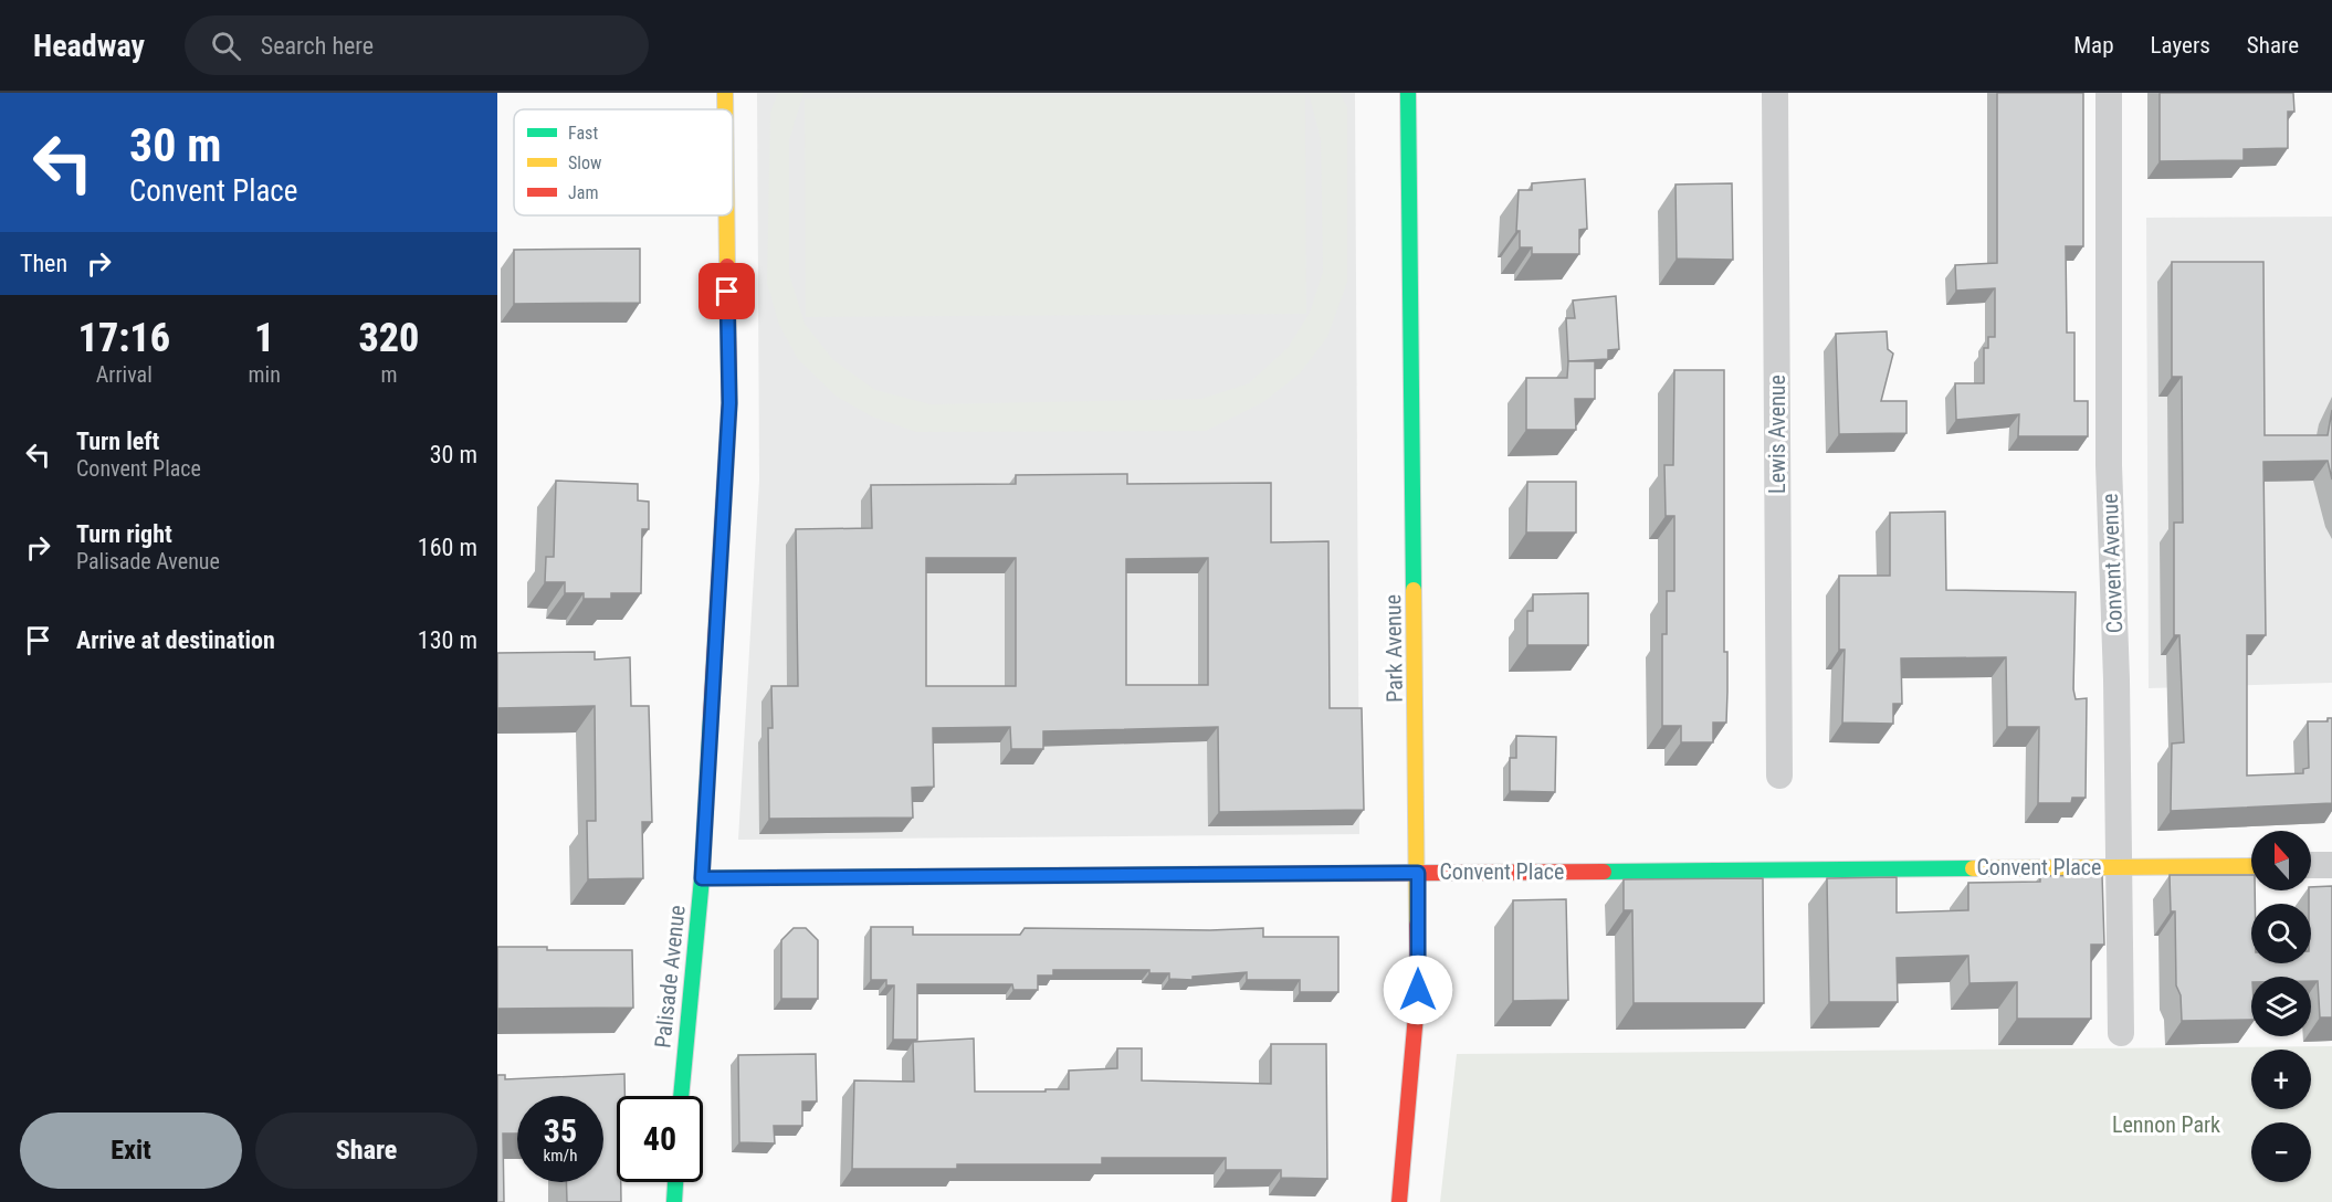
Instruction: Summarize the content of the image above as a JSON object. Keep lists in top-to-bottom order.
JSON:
{
  "streets": {
    "street": [
      "Lewis Avenue",
      "Convent Avenue",
      "Park Avenue",
      "Convent Place",
      "Palisade Avenue"
    ]
  },
  "crossings": [
    ["Convent Avenue", "Convent Place"],
    ["Park Avenue", "Convent Place"],
    ["Convent Place", "Palisade Avenue"]
  ],
  "parks": ["Lennon Park"],
  "legend": ["Fast", "Slow", "Jam"],
  "north": "top",
  "page": {
    "header": "Headway",
    "search": "Search here",
    "nav": ["Map", "Layers", "Share"],
    "turn": ["30 m", "Convent Place"],
    "then": "Then",
    "eta": [
      "17:16",
      "Arrival",
      "1",
      "min",
      "320",
      "m"
    ],
    "list": [
      {
        "name": "Turn left",
        "note": "Convent Place",
        "value": "30 m"
      },
      {
        "name": "Turn right",
        "note": "Palisade Avenue",
        "value": "160 m"
      },
      {
        "name": "Arrive at destination",
        "value": "130 m"
      }
    ],
    "map_buttons": ["+", "−"],
    "speed": "35 km/h",
    "limit": "40",
    "buttons": ["Exit", "Share"]
  }
}
